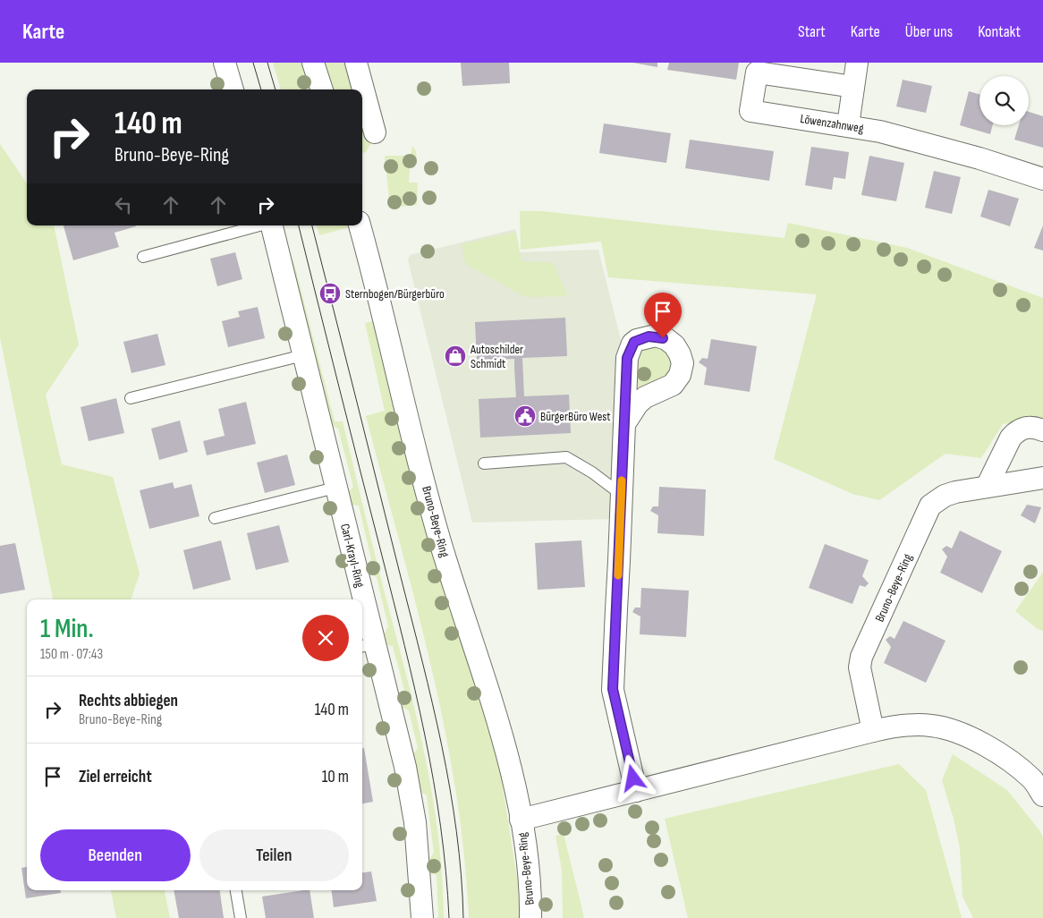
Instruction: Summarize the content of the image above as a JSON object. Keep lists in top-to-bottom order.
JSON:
{
  "streets": {
    "street": ["Löwenzahnweg", "Bruno-Beye-Ring", "Carl-Krayl-Ring"]
  },
  "places": {
    "bus stop": ["Sternbogen/Bürgerbüro"],
    "shop": ["Autoschilder Schmidt"],
    "public building": ["BürgerBüro West"]
  },
  "page": {
    "header": "Karte",
    "nav": [
      "Start",
      "Karte",
      "Über uns",
      "Kontakt"
    ],
    "turn": ["140 m", "Bruno-Beye-Ring"],
    "heading": ["1 Min.", "150 m · 07:43"],
    "list": [
      {
        "name": "Rechts abbiegen",
        "note": "Bruno-Beye-Ring",
        "value": "140 m"
      },
      {
        "name": "Ziel erreicht",
        "value": "10 m"
      }
    ],
    "buttons": ["Beenden", "Teilen"]
  }
}
